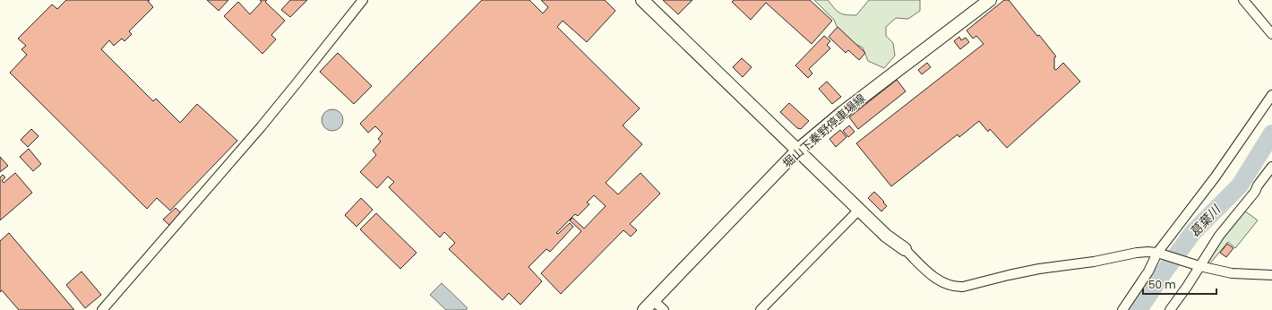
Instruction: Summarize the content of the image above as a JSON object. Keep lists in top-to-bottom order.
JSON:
{
  "streets": {
    "main road": ["堀山下秦野停車場線"]
  },
  "water": ["葛葉川"],
  "scale_bar": "50 m"
}
